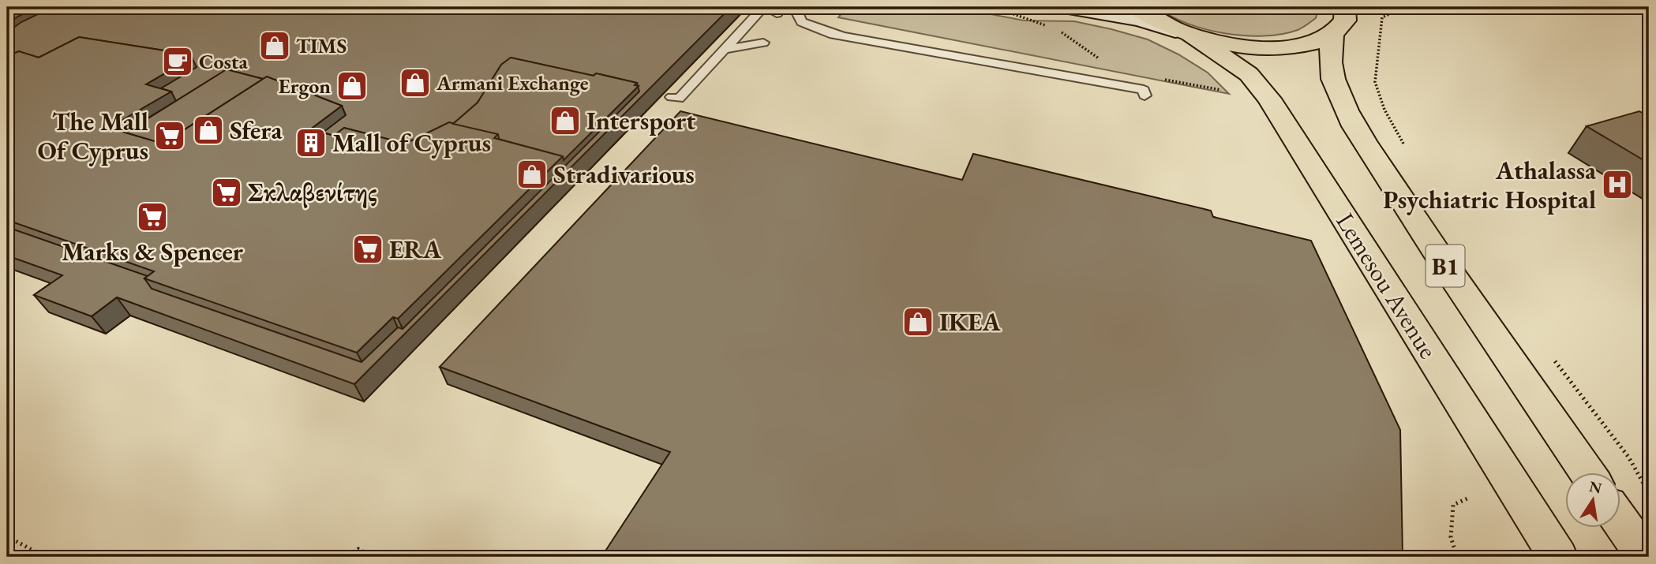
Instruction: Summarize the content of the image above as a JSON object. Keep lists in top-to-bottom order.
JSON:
{
  "streets": {
    "main road": ["B1", "Lemesou Avenue"]
  },
  "crossings": [
    ["B1", "Lemesou Avenue"]
  ],
  "places": {
    "shop": [
      "TIMS",
      "Armani Exchange",
      "Ergon",
      "Intersport",
      "Sfera",
      "Stradivarious",
      "IKEA"
    ],
    "cafe": ["Costa"],
    "supermarket": [
      "The Mall Of Cyprus",
      "Σκλαβενίτης",
      "Marks & Spencer",
      "ERA"
    ],
    "building": ["Mall of Cyprus"],
    "hospital": ["Athalassa Psychiatric Hospital"]
  },
  "north": "top"
}
